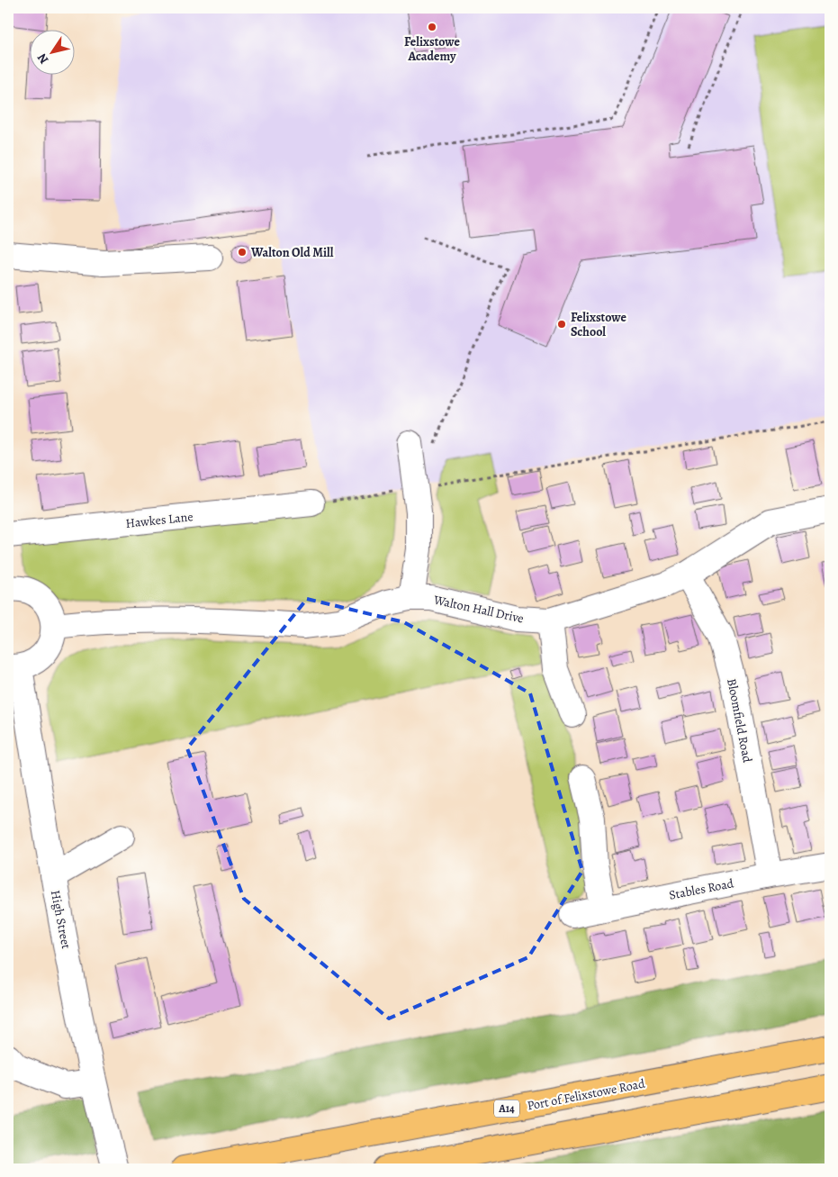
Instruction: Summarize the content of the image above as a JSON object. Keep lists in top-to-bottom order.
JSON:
{
  "streets": {
    "highway": ["Port of Felixstowe Road", "A14"],
    "street": [
      "Hawkes Lane",
      "Walton Hall Drive",
      "Bloomfield Road",
      "Stables Road",
      "High Street"
    ]
  },
  "crossings": [
    ["Walton Hall Drive", "Bloomfield Road"],
    ["Walton Hall Drive", "High Street"],
    ["Bloomfield Road", "Stables Road"]
  ],
  "places": ["Felixstowe Academy", "Walton Old Mill", "Felixstowe School"],
  "north": "bottom left"
}
